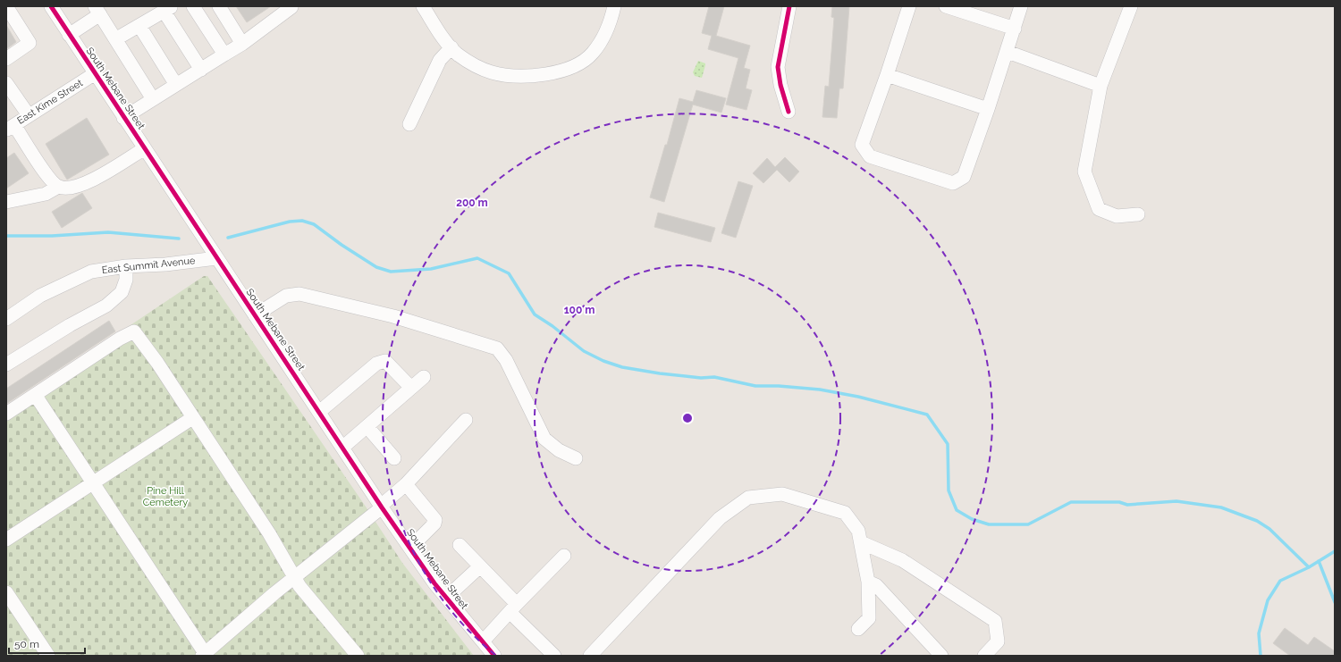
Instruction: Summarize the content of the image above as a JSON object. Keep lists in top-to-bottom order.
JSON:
{
  "streets": {
    "street": ["South Mebane Street", "East Kime Street", "East Summit Avenue"]
  },
  "crossings": [
    ["South Mebane Street", "East Kime Street"],
    ["South Mebane Street", "East Summit Avenue"]
  ],
  "parks": ["Pine Hill Cemetery"],
  "scale_bar": "50 m",
  "rings": ["200 m", "100 m"]
}
